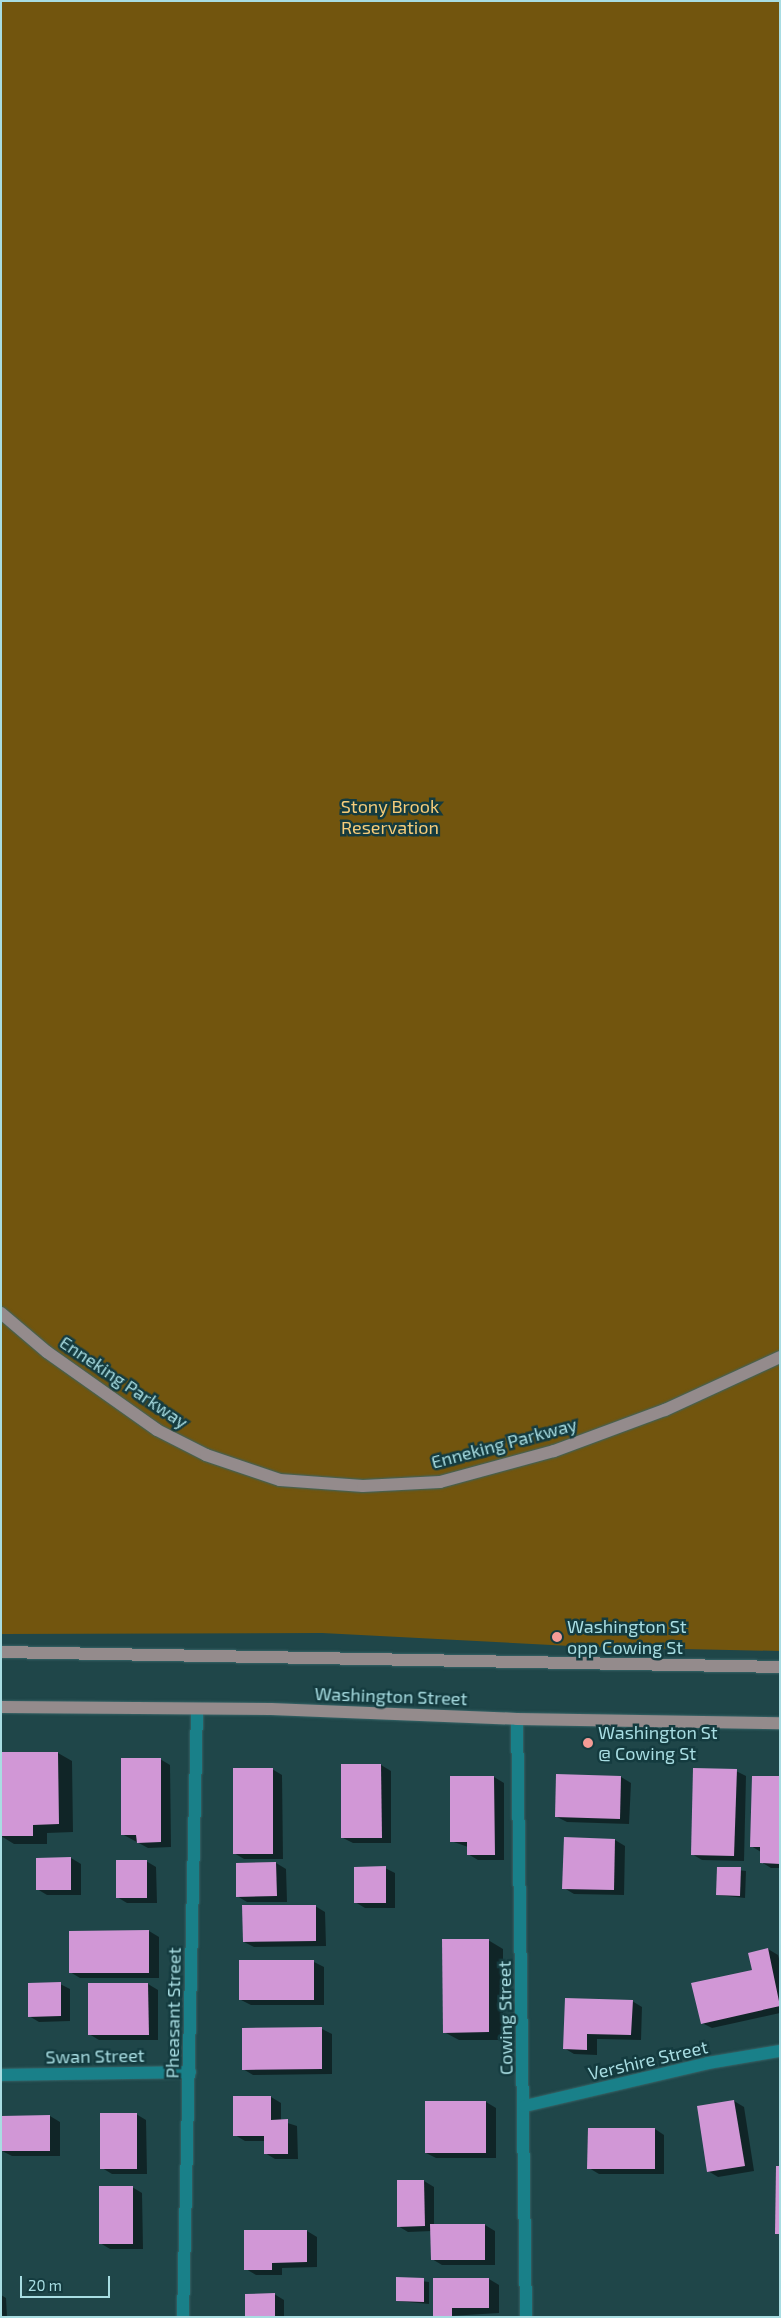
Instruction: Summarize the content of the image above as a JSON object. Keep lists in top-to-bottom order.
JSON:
{
  "streets": {
    "main road": ["Enneking Parkway", "Washington Street"],
    "street": [
      "Pheasant Street",
      "Cowing Street",
      "Swan Street",
      "Vershire Street"
    ]
  },
  "crossings": [
    ["Washington Street", "Pheasant Street"],
    ["Washington Street", "Cowing Street"],
    ["Pheasant Street", "Swan Street"],
    ["Cowing Street", "Vershire Street"]
  ],
  "parks": ["Stony Brook Reservation"],
  "places": ["Washington St opp Cowing St", "Washington St @ Cowing St"],
  "scale_bar": "20 m"
}
